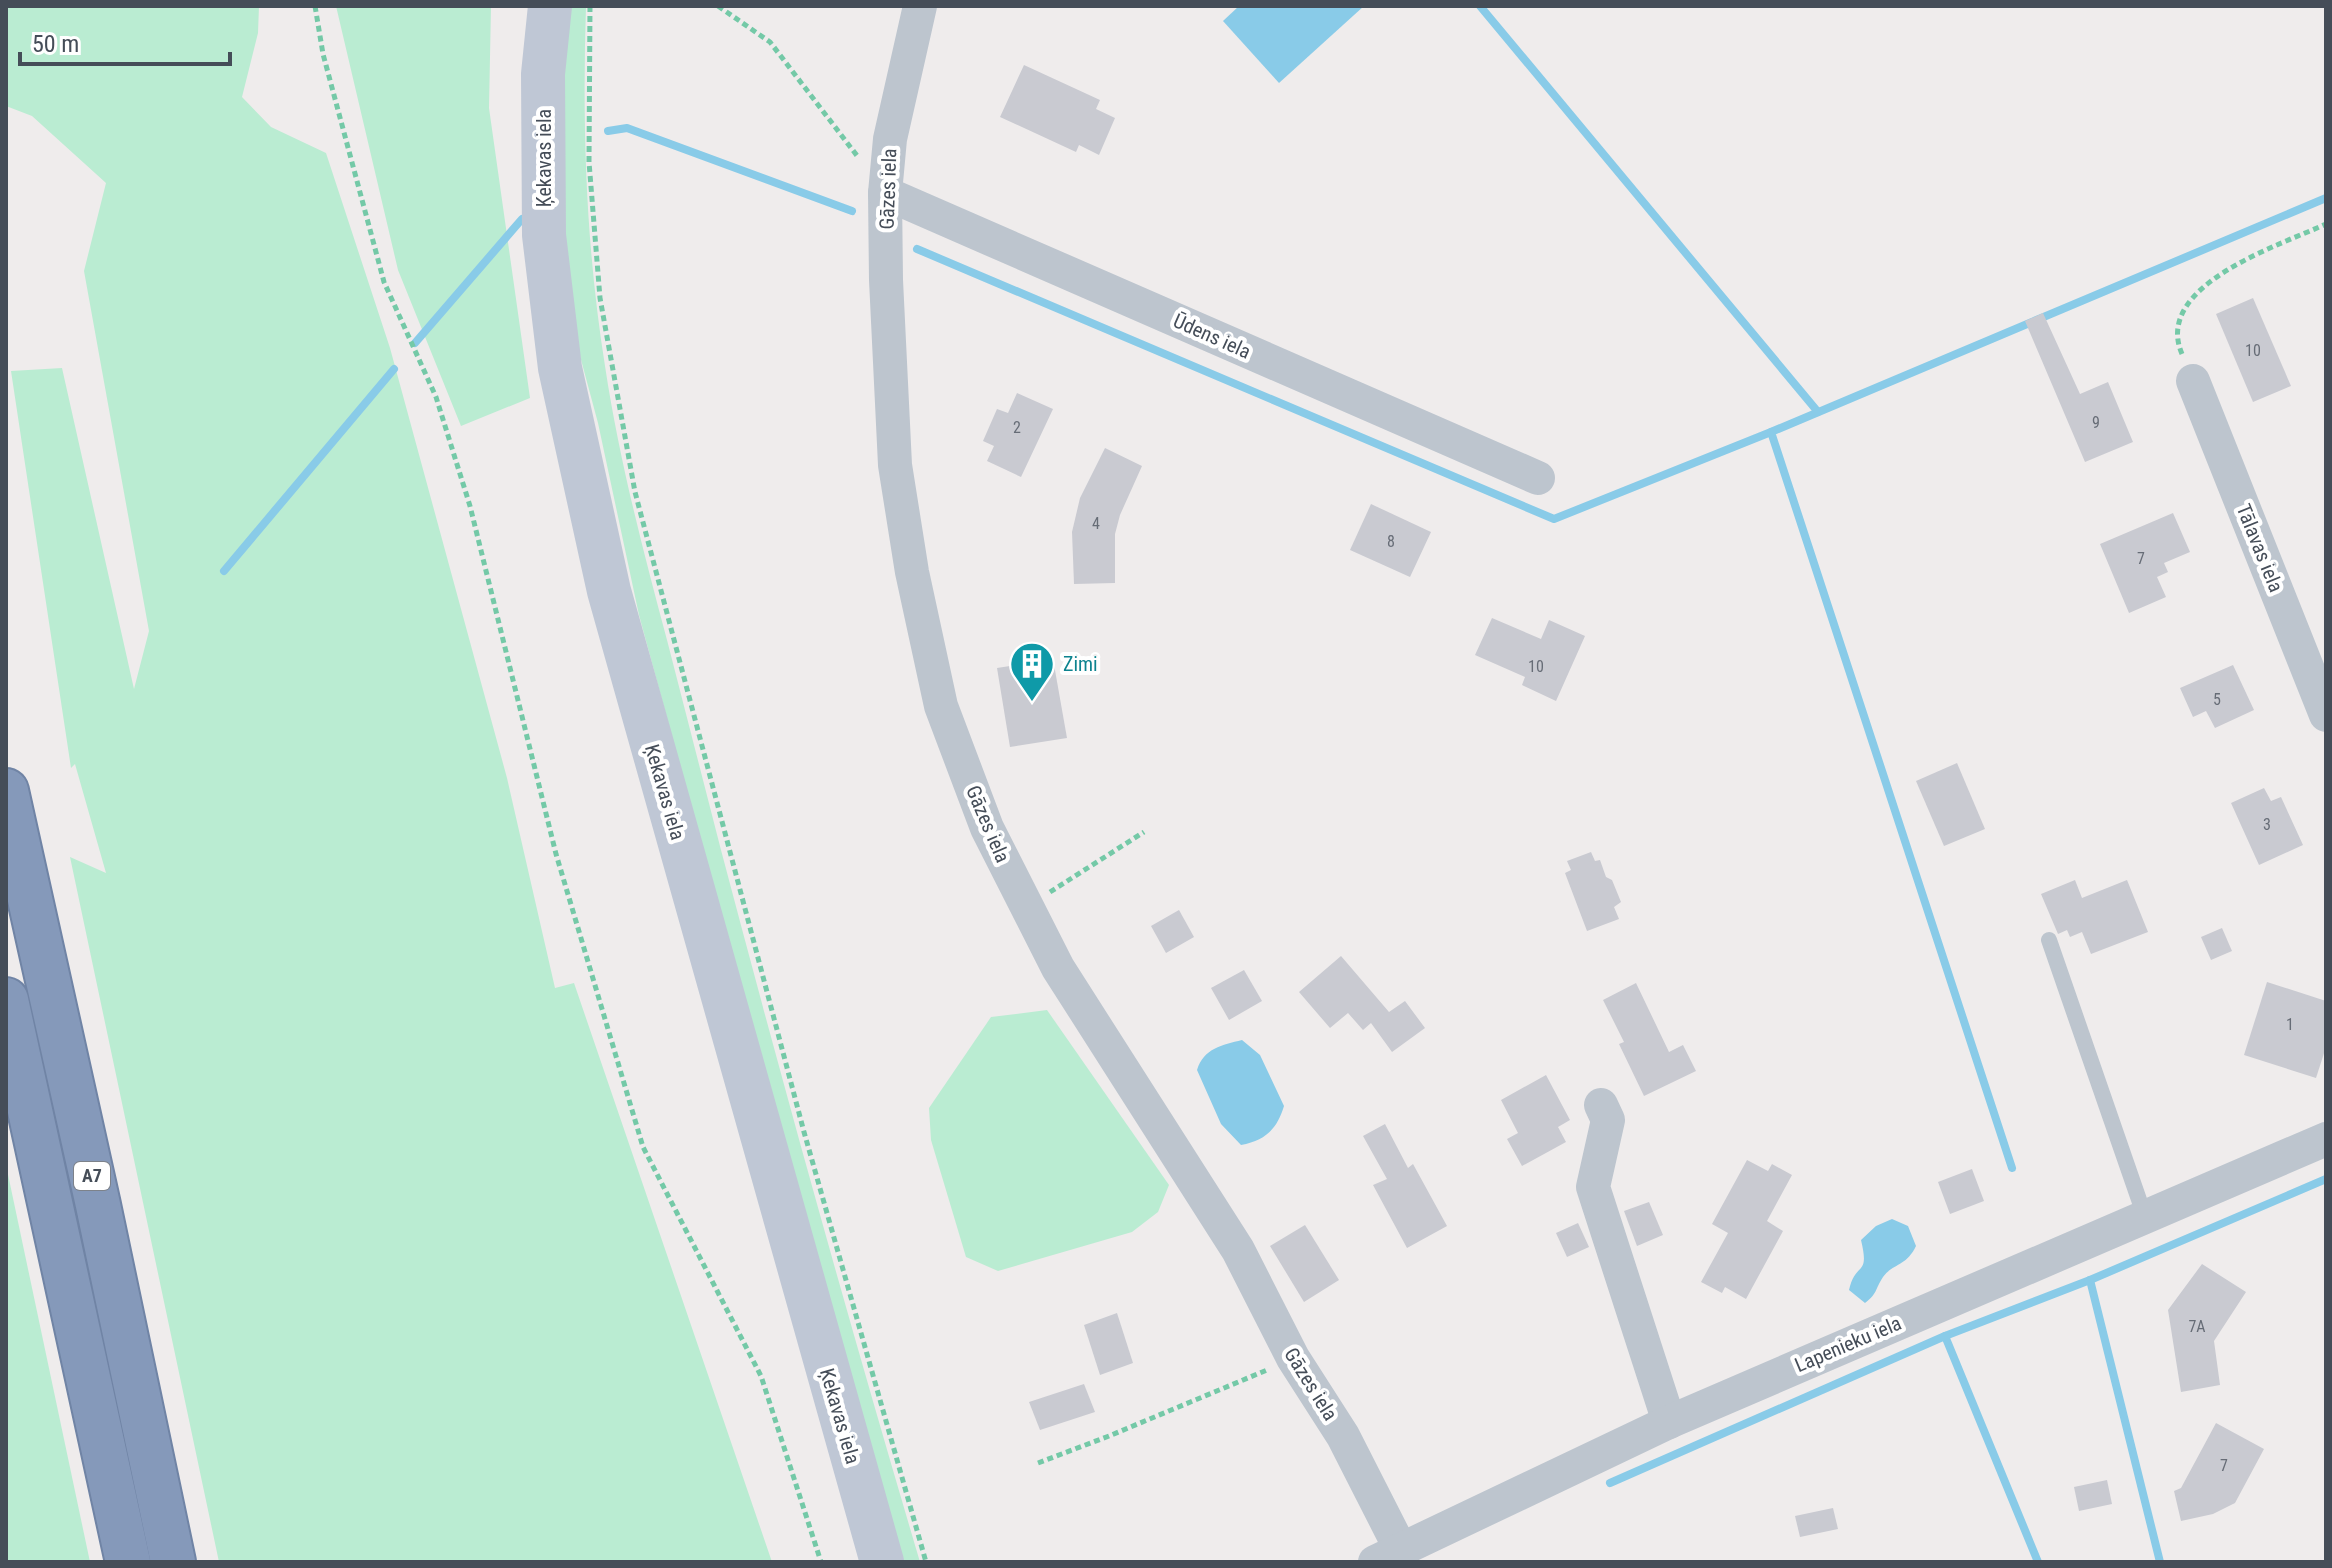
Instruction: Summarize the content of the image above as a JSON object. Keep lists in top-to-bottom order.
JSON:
{
  "streets": {
    "highway": ["A7"],
    "main road": ["Ķekavas iela"],
    "street": [
      "Gāzes iela",
      "Ūdens iela",
      "Tālavas iela",
      "Lapenieku iela"
    ]
  },
  "crossings": [
    ["Gāzes iela", "Ūdens iela"],
    ["Gāzes iela", "Lapenieku iela"]
  ],
  "places": {
    "building": ["Zimi"]
  },
  "house_numbers": [
    "10",
    "9",
    "2",
    "4",
    "8",
    "7",
    "10",
    "5",
    "3",
    "1",
    "7A",
    "7"
  ],
  "scale_bar": "50 m"
}
